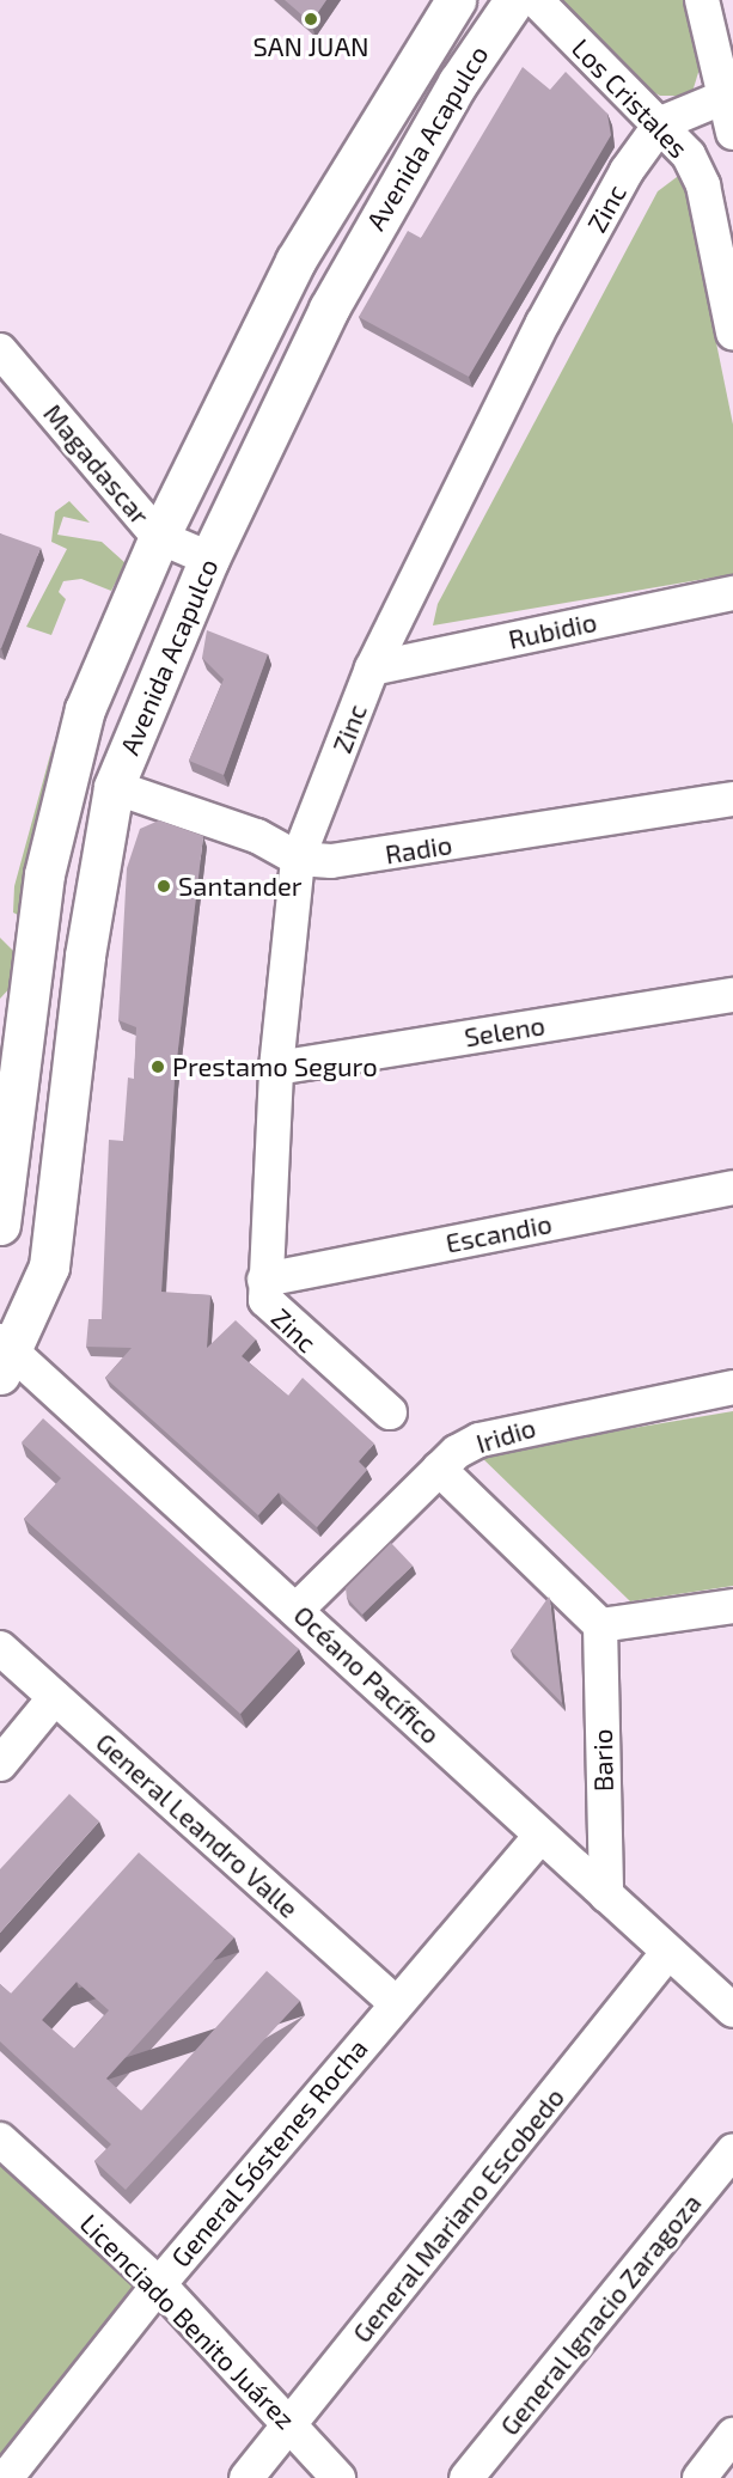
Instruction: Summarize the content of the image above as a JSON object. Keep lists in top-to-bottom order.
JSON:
{
  "streets": {
    "main road": ["Avenida Acapulco"],
    "street": [
      "Los Cristales",
      "Zinc",
      "Magadascar",
      "Rubidio",
      "Radio",
      "Seleno",
      "Escandio",
      "Iridio",
      "Océano Pacífico",
      "Bario",
      "General Leandro Valle",
      "General Sóstenes Rocha",
      "General Mariano Escobedo",
      "General Ignacio Zaragoza",
      "Licenciado Benito Juárez"
    ]
  },
  "crossings": [
    ["Los Cristales", "Zinc"],
    ["Avenida Acapulco", "Magadascar"],
    ["Avenida Acapulco", "Radio"],
    ["Avenida Acapulco", "Océano Pacífico"],
    ["Zinc", "Rubidio"],
    ["Zinc", "Radio"],
    ["Zinc", "Seleno"],
    ["Zinc", "Escandio"],
    ["Iridio", "Océano Pacífico"],
    ["Océano Pacífico", "Bario"],
    ["Océano Pacífico", "General Sóstenes Rocha"],
    ["Océano Pacífico", "General Mariano Escobedo"],
    ["General Leandro Valle", "General Sóstenes Rocha"],
    ["General Sóstenes Rocha", "Licenciado Benito Juárez"],
    ["General Mariano Escobedo", "Licenciado Benito Juárez"]
  ],
  "places": ["SAN JUAN", "Santander", "Prestamo Seguro"]
}
